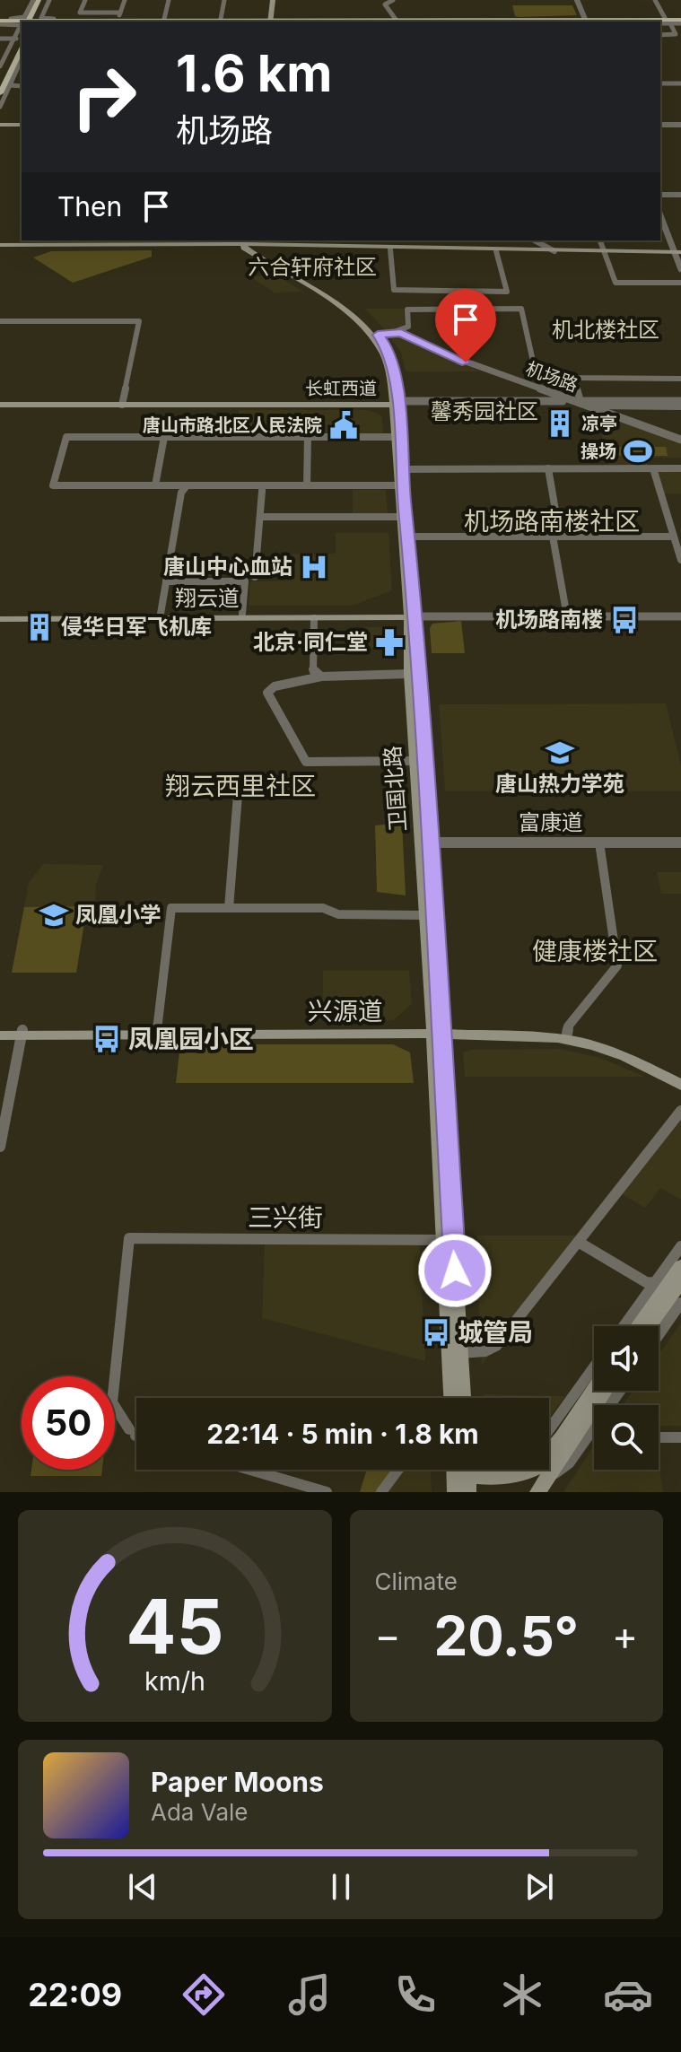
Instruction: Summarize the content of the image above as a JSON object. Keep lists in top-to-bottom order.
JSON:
{
  "streets": {
    "main road": [
      "长虹西道",
      "翔云道",
      "卫国北路",
      "兴源道"
    ],
    "street": ["机场路", "富康道", "三兴街"]
  },
  "crossings": [
    ["机场路", "长虹西道"],
    ["长虹西道", "卫国北路"],
    ["翔云道", "卫国北路"],
    ["卫国北路", "富康道"],
    ["卫国北路", "兴源道"],
    ["卫国北路", "三兴街"]
  ],
  "districts": [
    "六合轩府社区",
    "机北楼社区",
    "馨秀园社区",
    "机场路南楼社区",
    "翔云西里社区",
    "健康楼社区"
  ],
  "places": {
    "building": ["凉亭", "侵华日军飞机库"],
    "public building": ["唐山市路北区人民法院"],
    "sports": ["操场"],
    "hospital": ["唐山中心血站"],
    "bus stop": ["机场路南楼", "凤凰园小区", "城管局"],
    "pharmacy": ["北京·同仁堂"],
    "school or university": ["唐山热力学苑", "凤凰小学"]
  },
  "page": {
    "turn": ["1.6 km", "机场路"],
    "then": "Then",
    "limit": "50",
    "trip": "22:14 · 5 min · 1.8 km",
    "tile": "Climate",
    "heat": ["−", "20.5°", "+"],
    "song": ["Paper Moons", "Ada Vale"],
    "tabs": "22:09",
    "gauge": ["45", "km/h"]
  }
}
